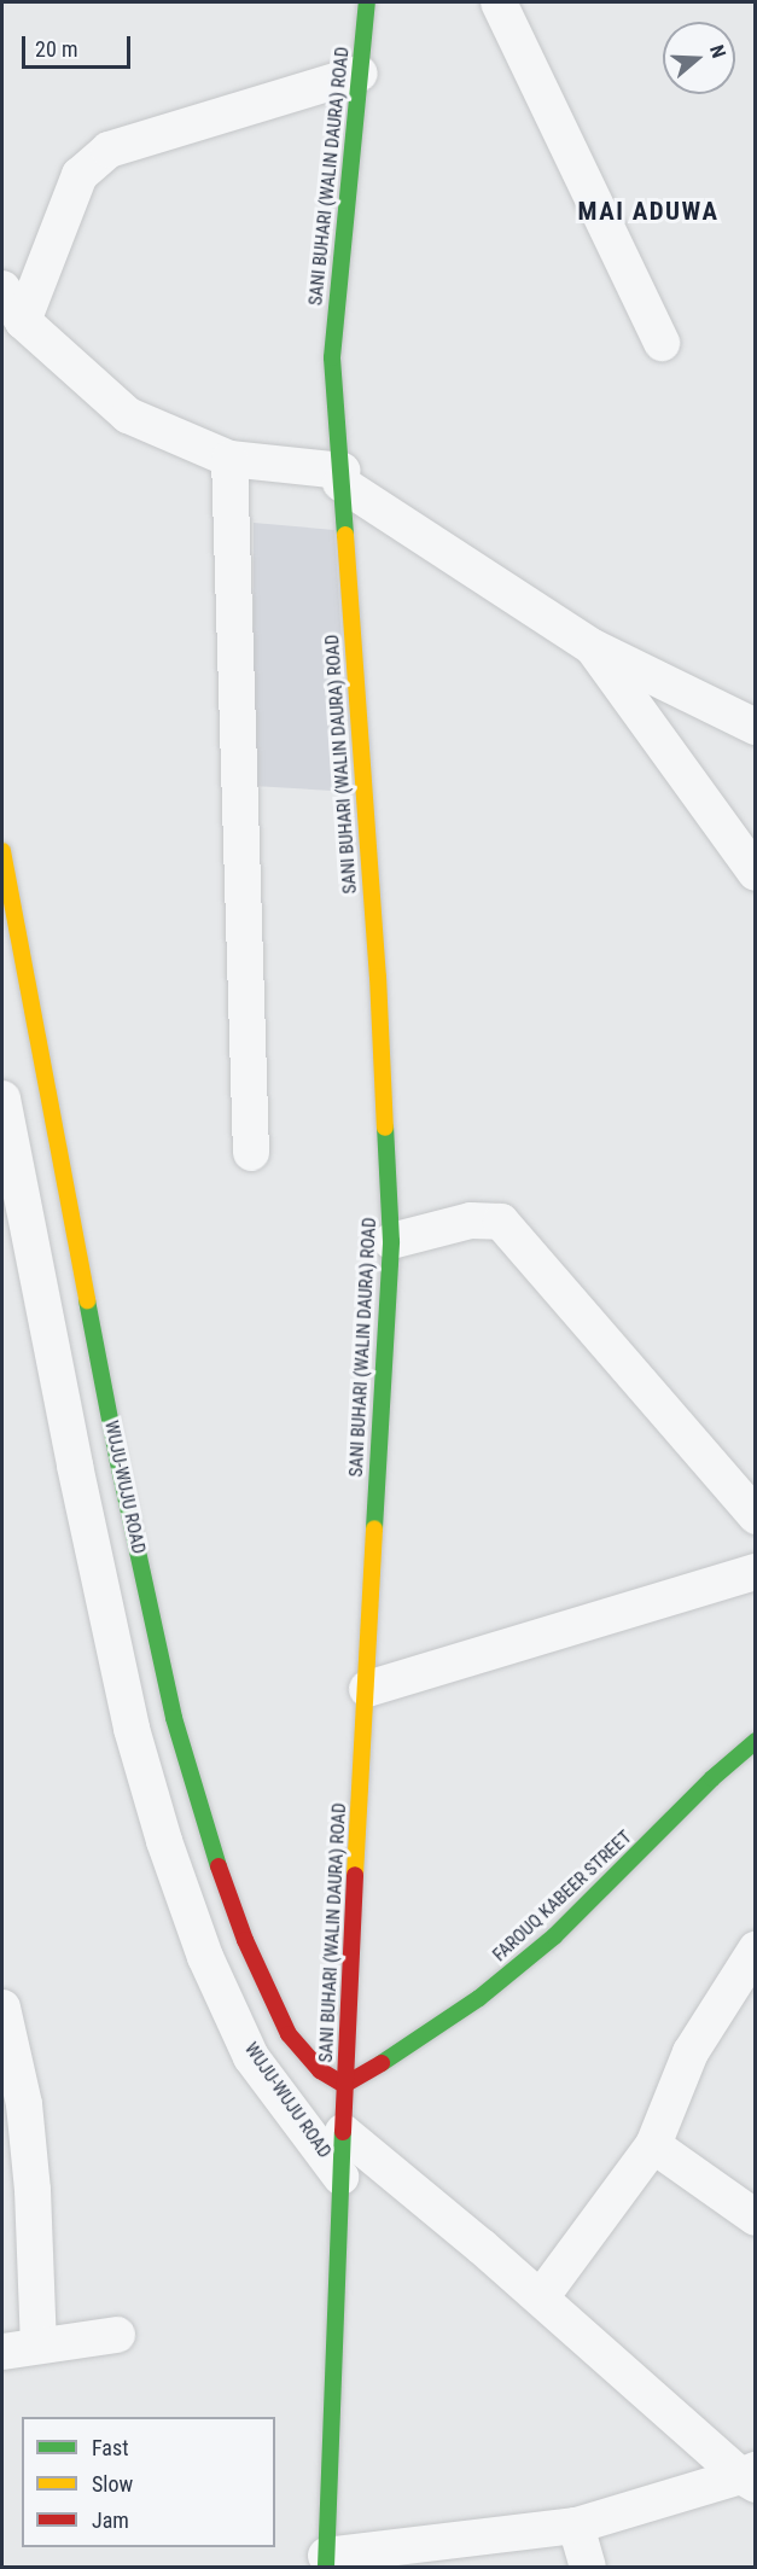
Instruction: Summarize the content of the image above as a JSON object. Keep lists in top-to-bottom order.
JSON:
{
  "streets": {
    "street": ["SANI BUHARI (WALIN DAURA) ROAD", "WUJU-WUJU ROAD", "FAROUQ KABEER STREET"]
  },
  "crossings": [
    ["SANI BUHARI (WALIN DAURA) ROAD", "WUJU-WUJU ROAD"],
    ["SANI BUHARI (WALIN DAURA) ROAD", "FAROUQ KABEER STREET"],
    ["WUJU-WUJU ROAD", "FAROUQ KABEER STREET"]
  ],
  "districts": ["MAI ADUWA"],
  "legend": ["Fast", "Slow", "Jam"],
  "scale_bar": "20 m",
  "north": "right"
}
